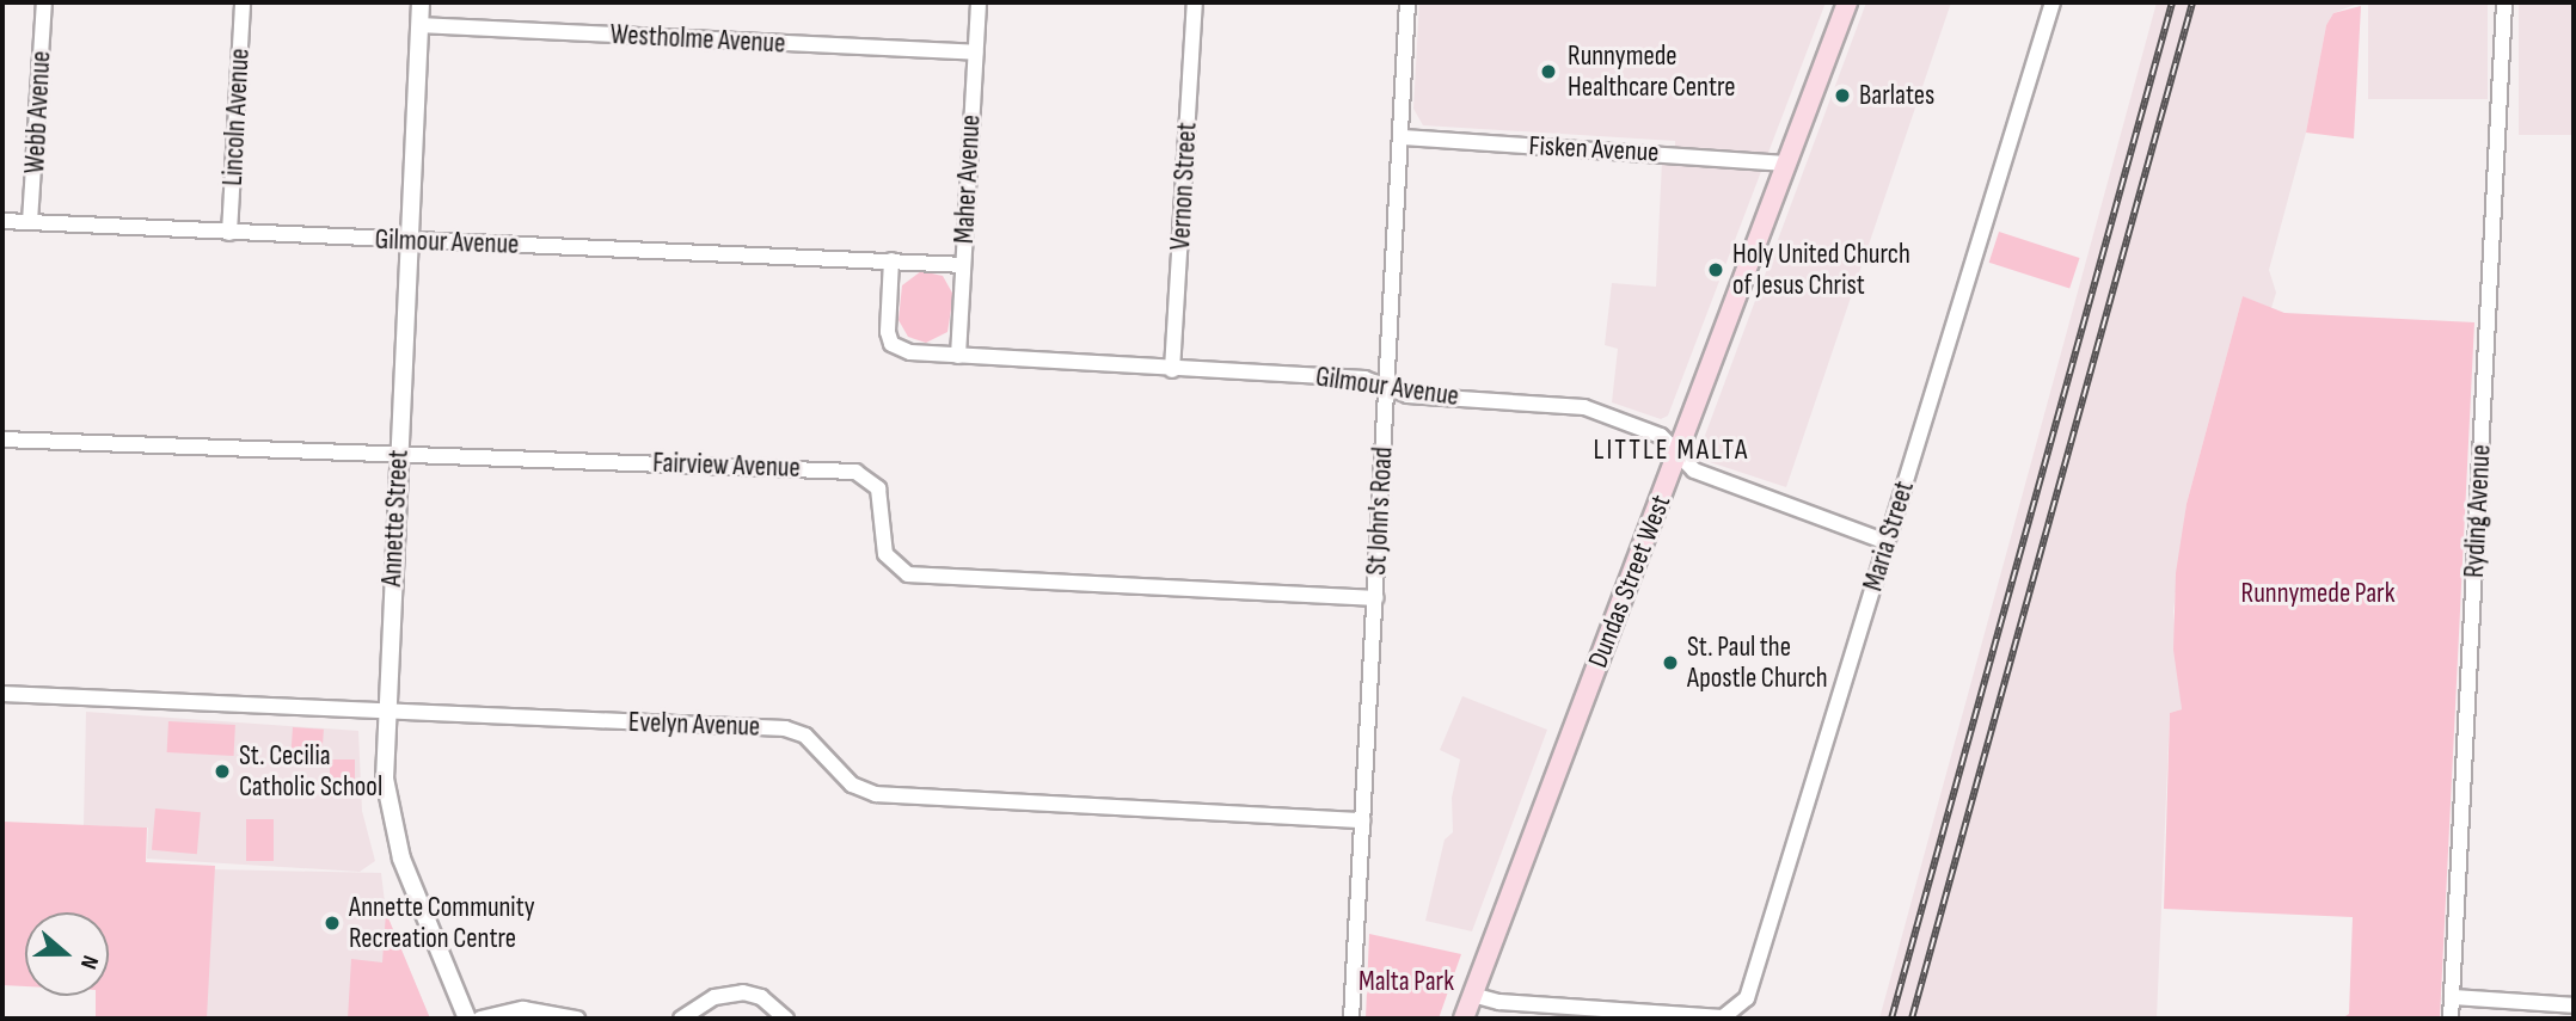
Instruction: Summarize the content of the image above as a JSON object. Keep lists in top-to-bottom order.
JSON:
{
  "streets": {
    "main road": ["Dundas Street West"],
    "street": [
      "Westholme Avenue",
      "Webb Avenue",
      "Lincoln Avenue",
      "Fisken Avenue",
      "Maher Avenue",
      "Vernon Street",
      "Gilmour Avenue",
      "Fairview Avenue",
      "St John's Road",
      "Ryding Avenue",
      "Annette Street",
      "Maria Street",
      "Evelyn Avenue"
    ]
  },
  "crossings": [
    ["Westholme Avenue", "Maher Avenue"],
    ["Westholme Avenue", "Annette Street"],
    ["Webb Avenue", "Gilmour Avenue"],
    ["Lincoln Avenue", "Gilmour Avenue"],
    ["Fisken Avenue", "St John's Road"],
    ["Fisken Avenue", "Dundas Street West"],
    ["Maher Avenue", "Gilmour Avenue"],
    ["Vernon Street", "Gilmour Avenue"],
    ["Gilmour Avenue", "St John's Road"],
    ["Gilmour Avenue", "Annette Street"],
    ["Gilmour Avenue", "Maria Street"],
    ["Gilmour Avenue", "Dundas Street West"],
    ["Fairview Avenue", "St John's Road"],
    ["Fairview Avenue", "Annette Street"],
    ["St John's Road", "Evelyn Avenue"],
    ["Annette Street", "Evelyn Avenue"],
    ["Maria Street", "Dundas Street West"]
  ],
  "districts": ["LITTLE MALTA"],
  "parks": ["Runnymede Park", "Malta Park"],
  "places": [
    "Runnymede Healthcare Centre",
    "Barlates",
    "Holy United Church of Jesus Christ",
    "St. Paul the Apostle Church",
    "St. Cecilia Catholic School",
    "Annette Community Recreation Centre"
  ],
  "north": "right"
}
